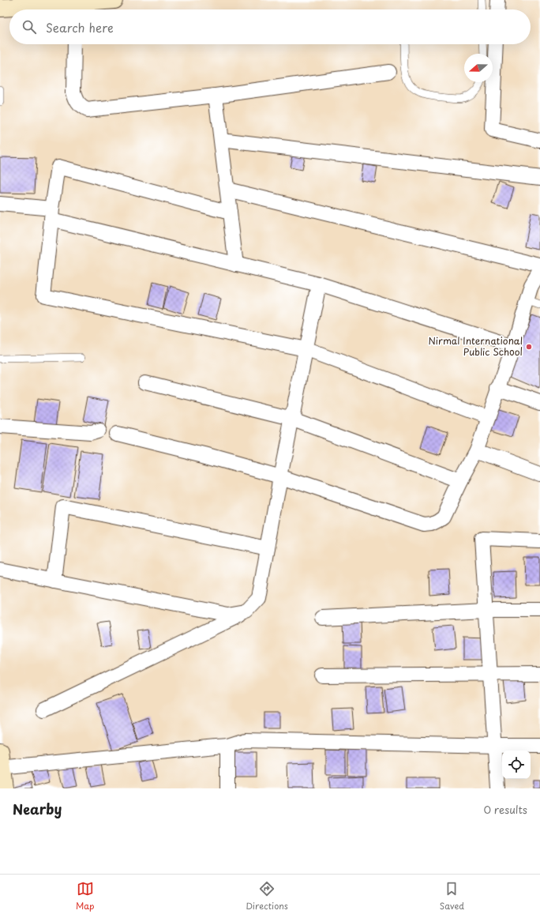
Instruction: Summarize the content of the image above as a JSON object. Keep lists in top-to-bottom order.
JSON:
{
  "places": ["Nirmal International Public School"],
  "north": "left",
  "page": {
    "search": "Search here",
    "heading": ["Nearby", "0 results"],
    "nav": ["Map", "Directions", "Saved"]
  }
}
